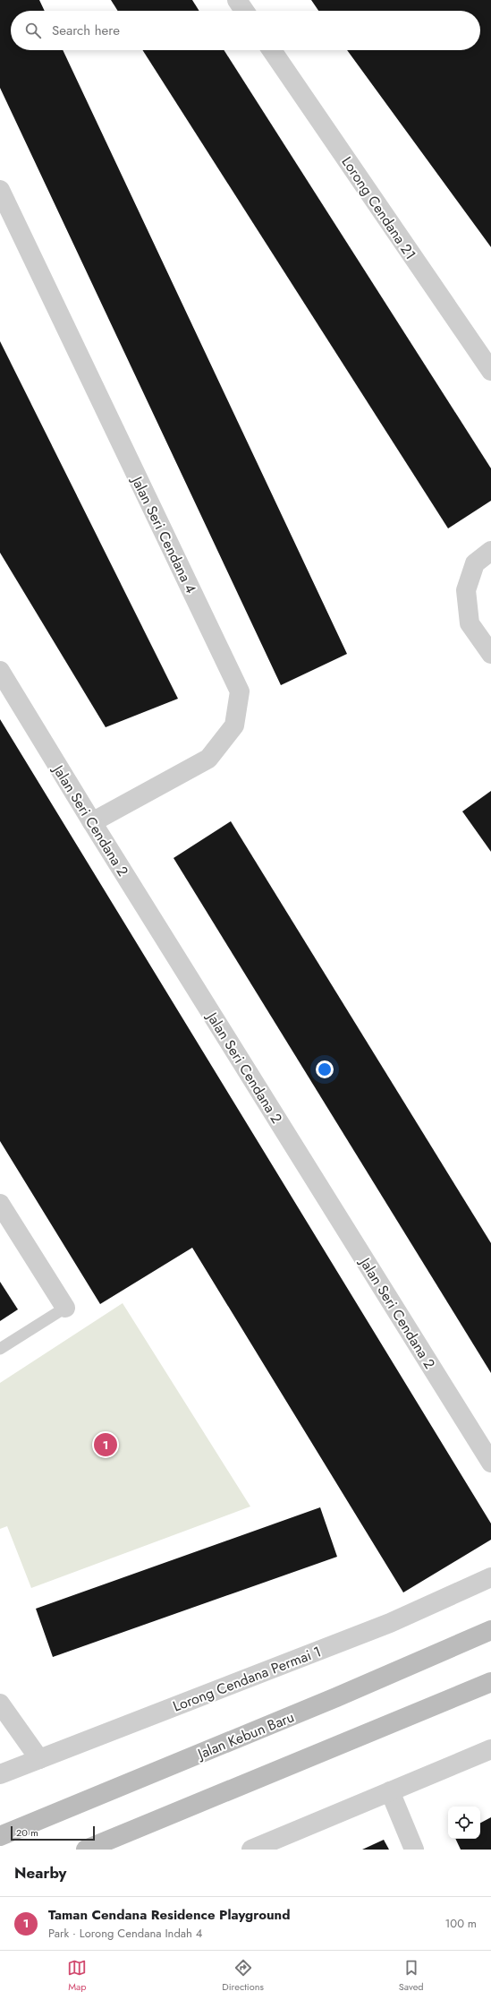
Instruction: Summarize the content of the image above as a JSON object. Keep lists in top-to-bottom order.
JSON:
{
  "streets": {
    "street": [
      "Lorong Cendana 21",
      "Jalan Seri Cendana 4",
      "Jalan Seri Cendana 2",
      "Lorong Cendana Permai 1",
      "Jalan Kebun Baru"
    ]
  },
  "crossings": [
    ["Jalan Seri Cendana 4", "Jalan Seri Cendana 2"]
  ],
  "scale_bar": "20 m",
  "page": {
    "search": "Search here",
    "pins": "1",
    "scale": "20 m",
    "heading": "Nearby",
    "list": [
      {
        "mark": "1",
        "name": "Taman Cendana Residence Playground",
        "note": "Park · Lorong Cendana Indah 4",
        "value": "100 m"
      }
    ],
    "nav": ["Map", "Directions", "Saved"]
  }
}
